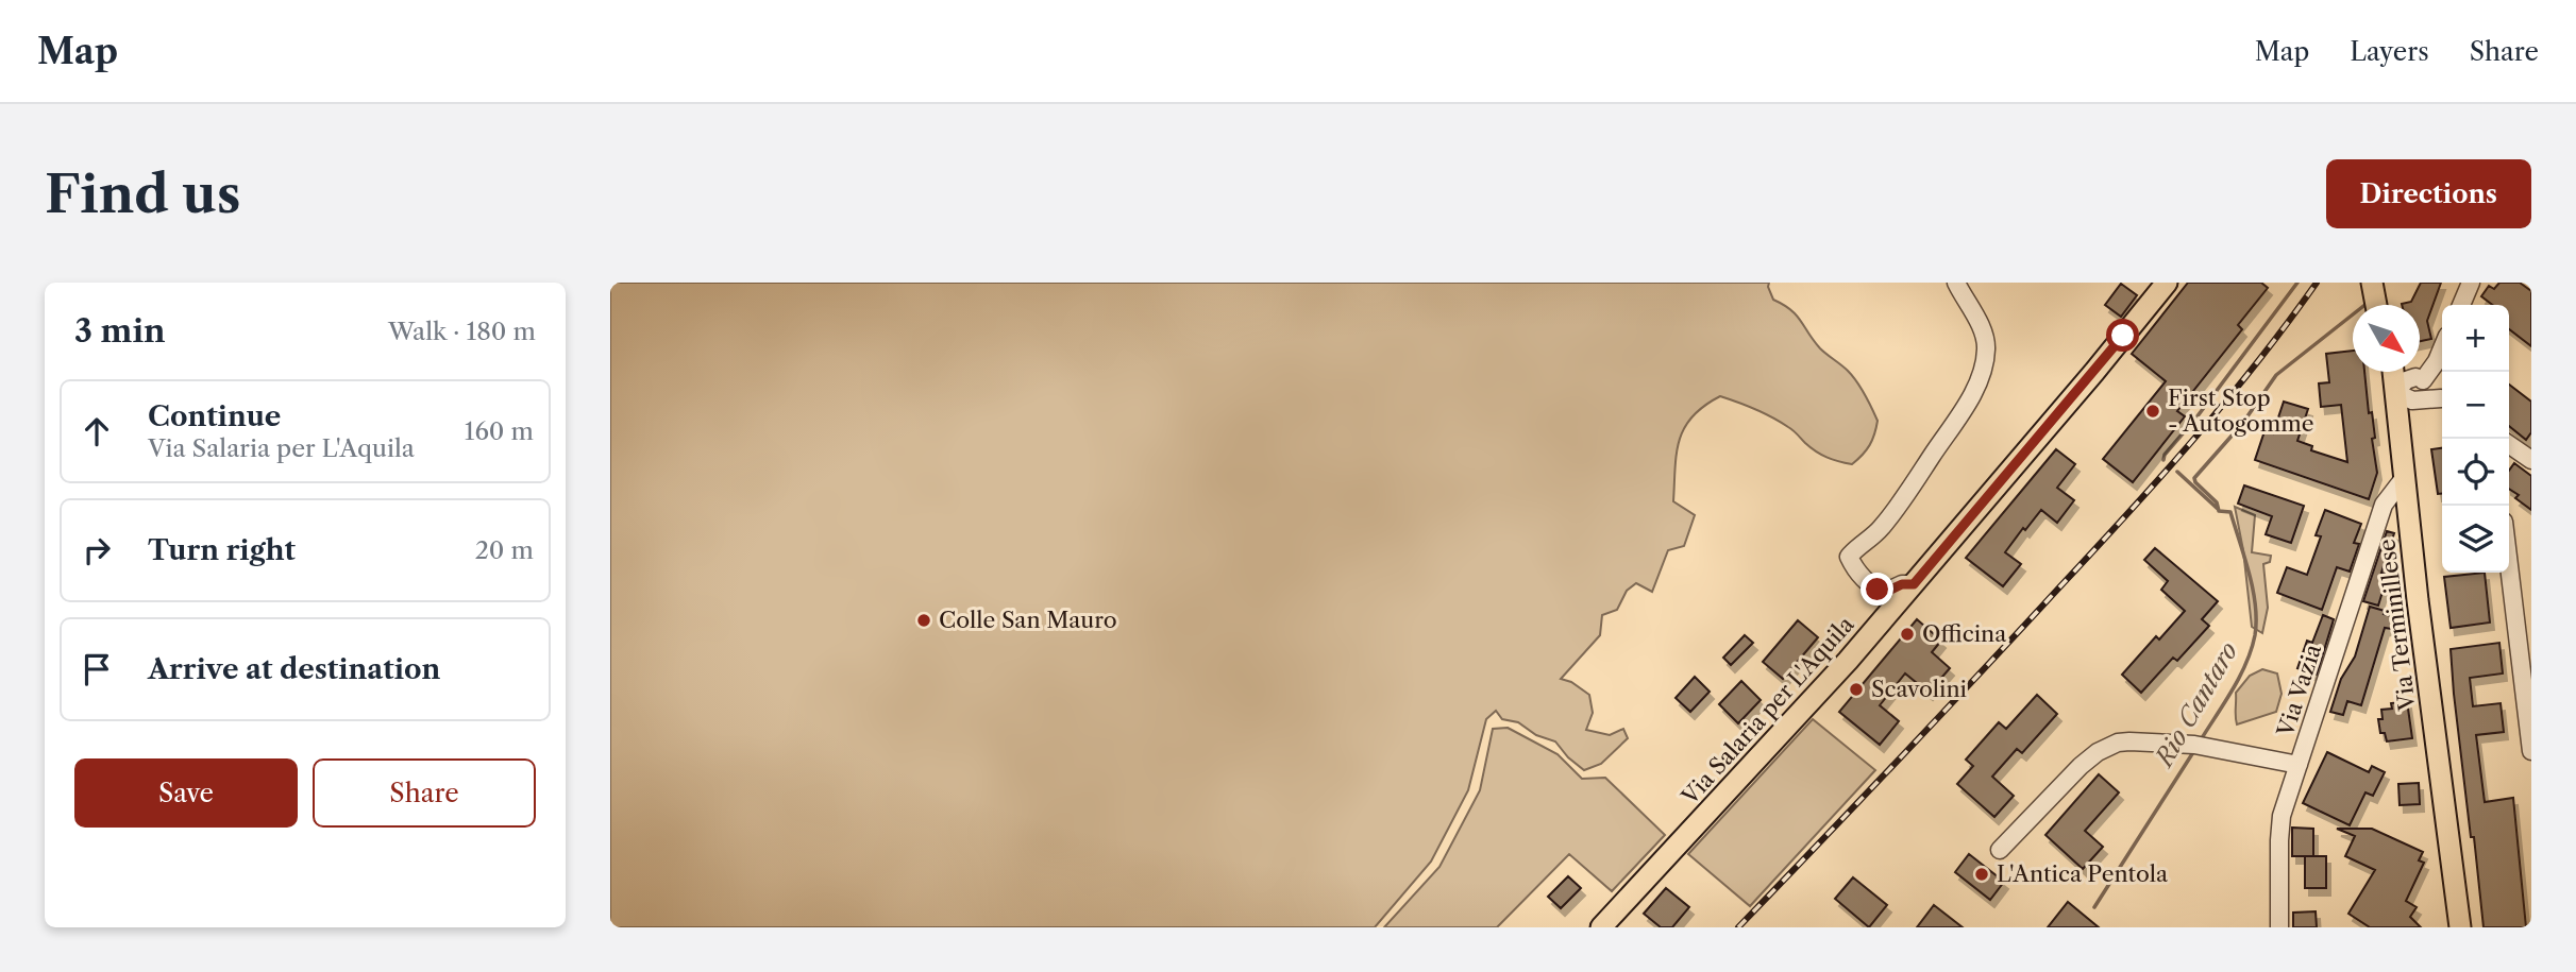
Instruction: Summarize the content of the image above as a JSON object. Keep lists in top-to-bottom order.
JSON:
{
  "streets": {
    "main road": ["Via Terminillese", "Via Salaria per L'Aquila"],
    "street": ["Via Vazia"]
  },
  "crossings": [
    ["Via Terminillese", "Via Vazia"]
  ],
  "water": ["Rio Cantaro"],
  "places": [
    "First Stop - Autogomme",
    "Colle San Mauro",
    "Officina",
    "Scavolini",
    "L'Antica Pentola"
  ],
  "north": "bottom right",
  "page": {
    "header": "Map",
    "nav": ["Map", "Layers", "Share"],
    "buttons": [
      "Directions",
      ["Save", "Share"]
    ],
    "title": "Find us",
    "heading": ["3 min", "Walk · 180 m"],
    "map_buttons": ["+", "−"],
    "list": [
      ["Continue", "Via Salaria per L'Aquila", "160 m"],
      ["Turn right", "20 m"],
      "Arrive at destination"
    ]
  }
}
